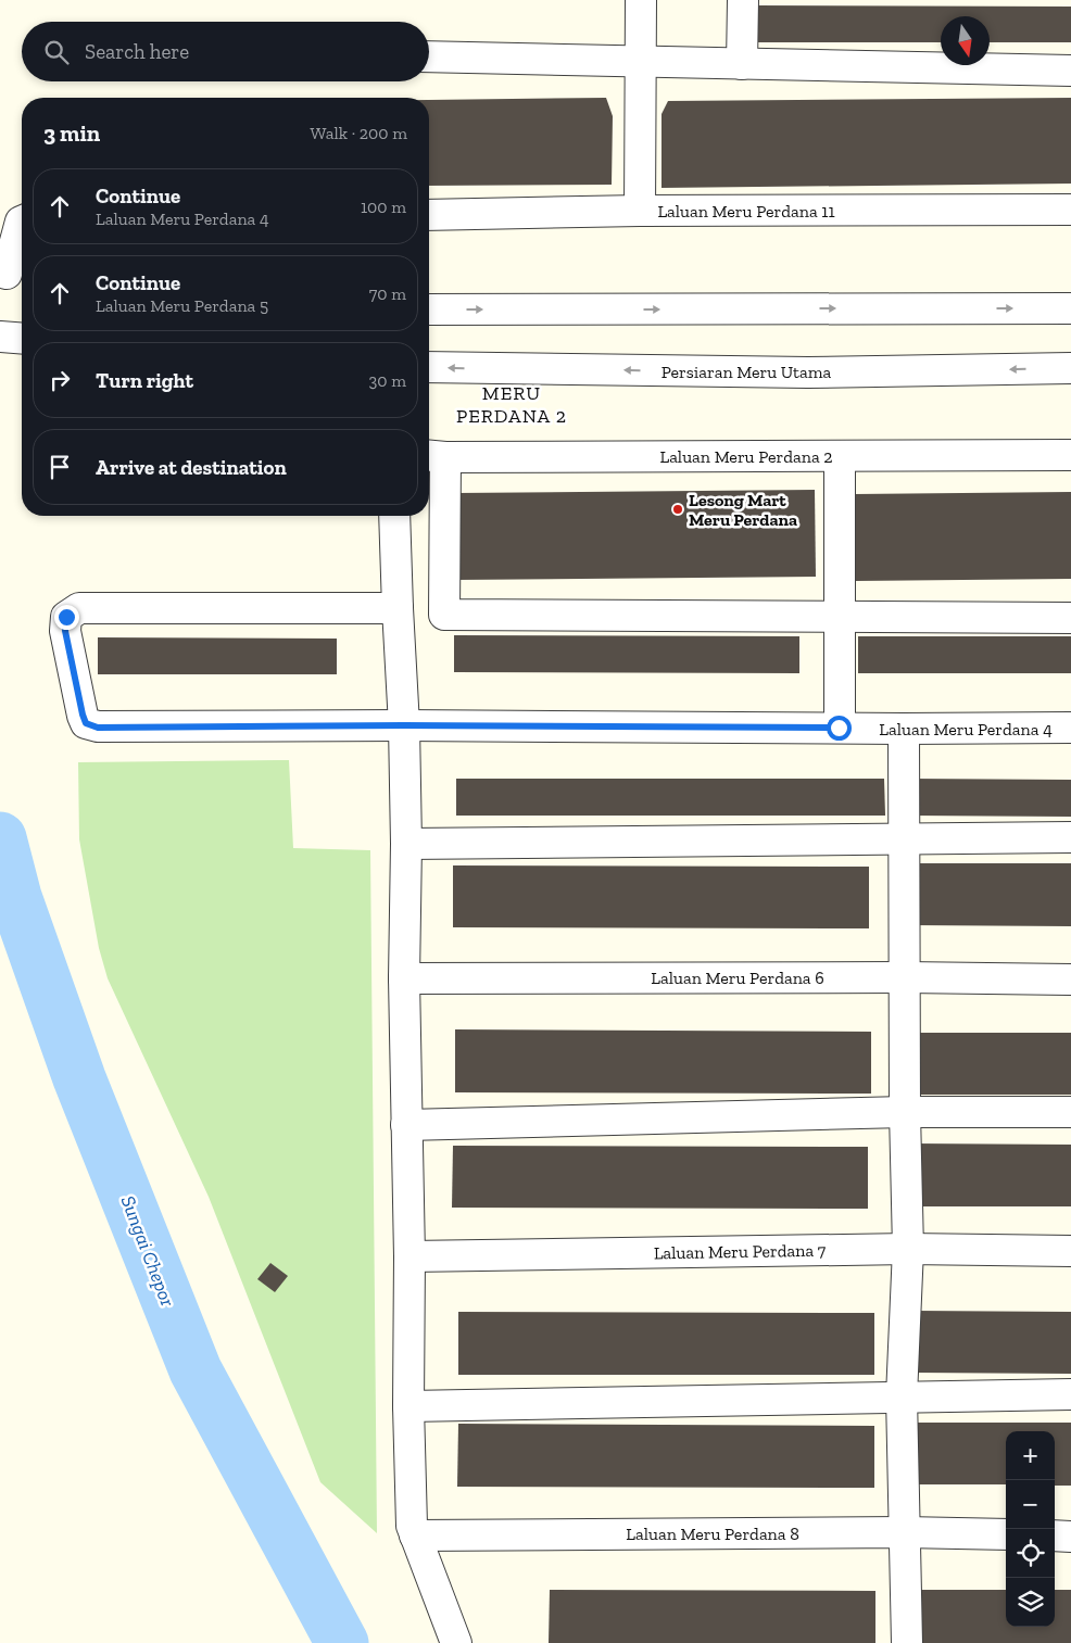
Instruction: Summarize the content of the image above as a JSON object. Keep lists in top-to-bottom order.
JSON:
{
  "streets": {
    "street": [
      "Laluan Meru Perdana 11",
      "Persiaran Meru Utama",
      "Laluan Meru Perdana 2",
      "Laluan Meru Perdana 4",
      "Laluan Meru Perdana 6",
      "Laluan Meru Perdana 7",
      "Laluan Meru Perdana 8"
    ]
  },
  "districts": ["MERU PERDANA 2"],
  "water": ["Sungai Chepor"],
  "places": ["Lesong Mart Meru Perdana"],
  "north": "bottom",
  "page": {
    "search": "Search here",
    "heading": ["3 min", "Walk · 200 m"],
    "list": [
      ["Continue", "Laluan Meru Perdana 4", "100 m"],
      ["Continue", "Laluan Meru Perdana 5", "70 m"],
      ["Turn right", "30 m"],
      "Arrive at destination"
    ],
    "map_buttons": ["+", "−"]
  }
}
